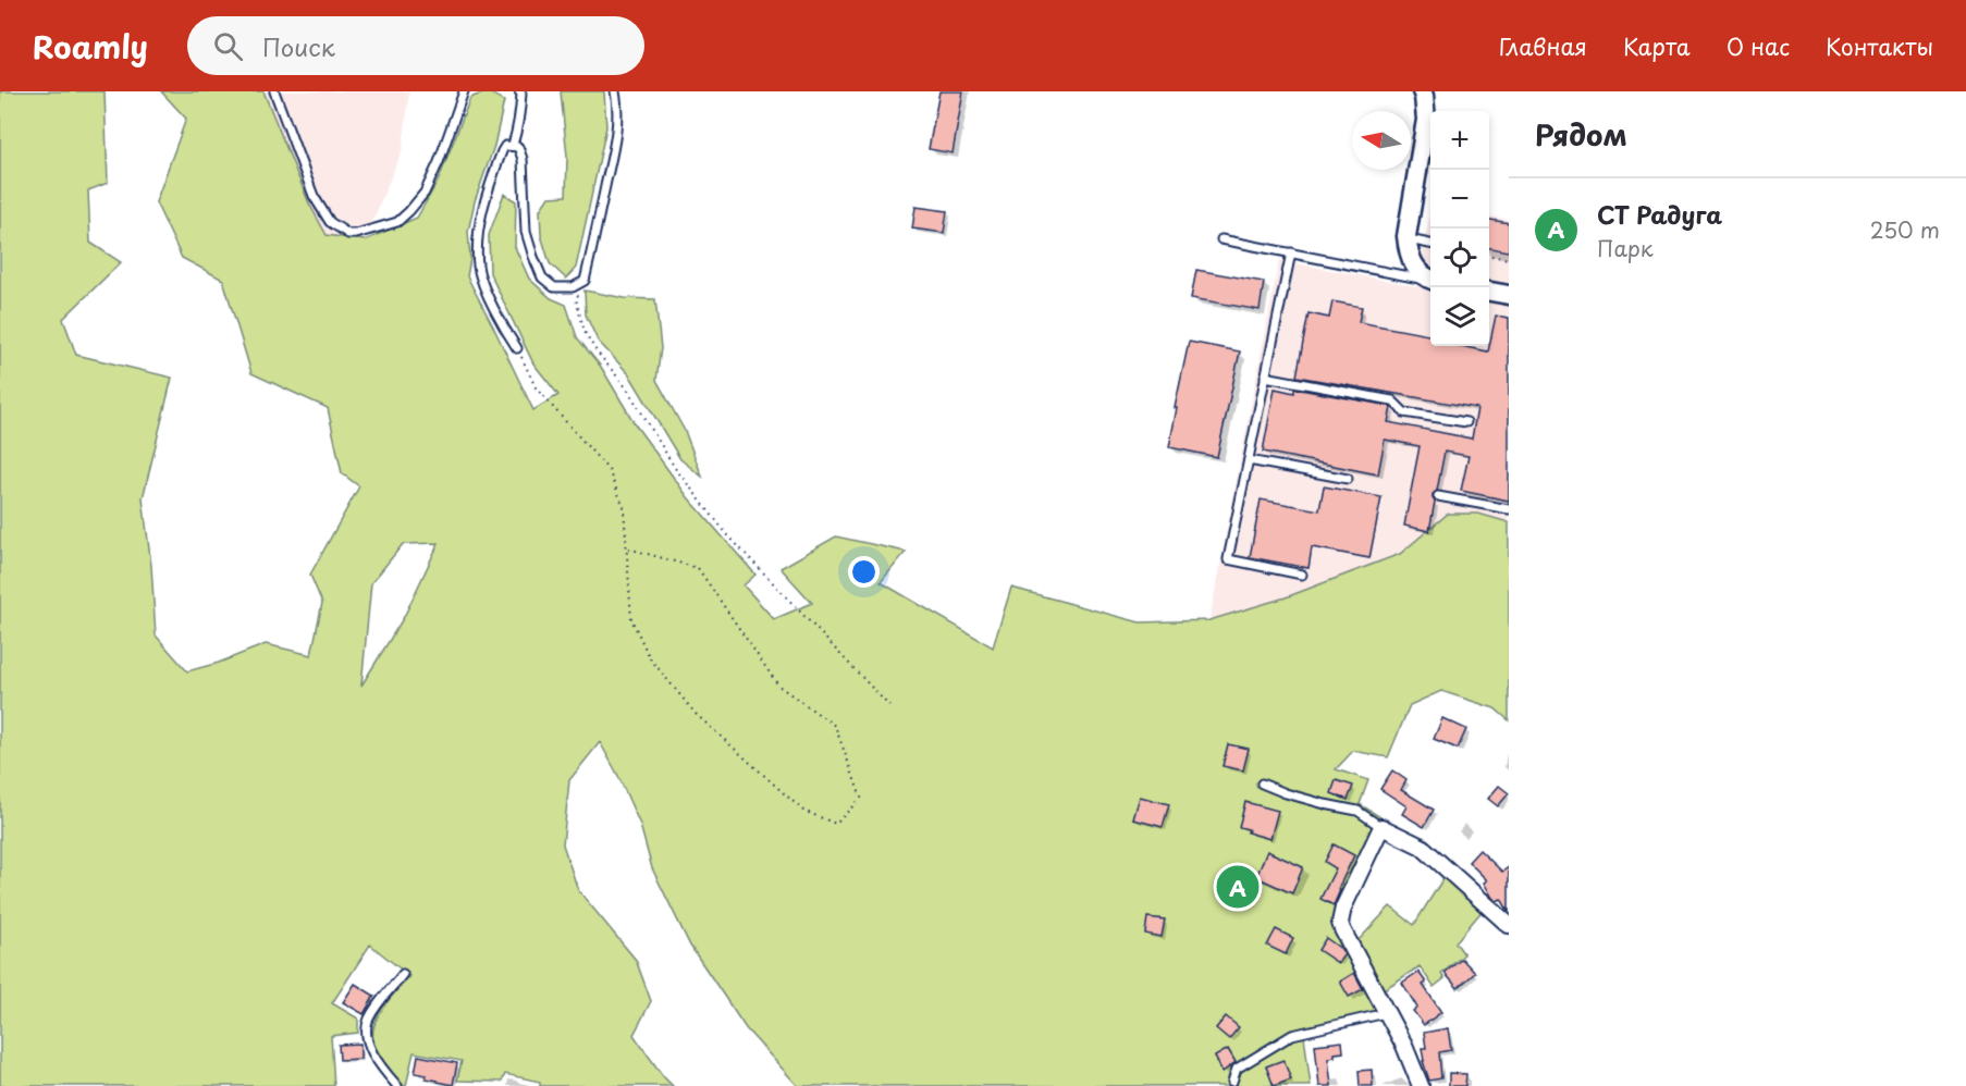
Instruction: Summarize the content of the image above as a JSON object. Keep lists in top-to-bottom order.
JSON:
{
  "north": "left",
  "page": {
    "header": "Roamly",
    "search": "Поиск",
    "nav": [
      "Главная",
      "Карта",
      "О нас",
      "Контакты"
    ],
    "heading": "Рядом",
    "map_buttons": ["+", "−"],
    "list": [
      {
        "mark": "A",
        "name": "СТ Радуга",
        "note": "Парк",
        "value": "250 m"
      }
    ],
    "pins": "A"
  }
}
